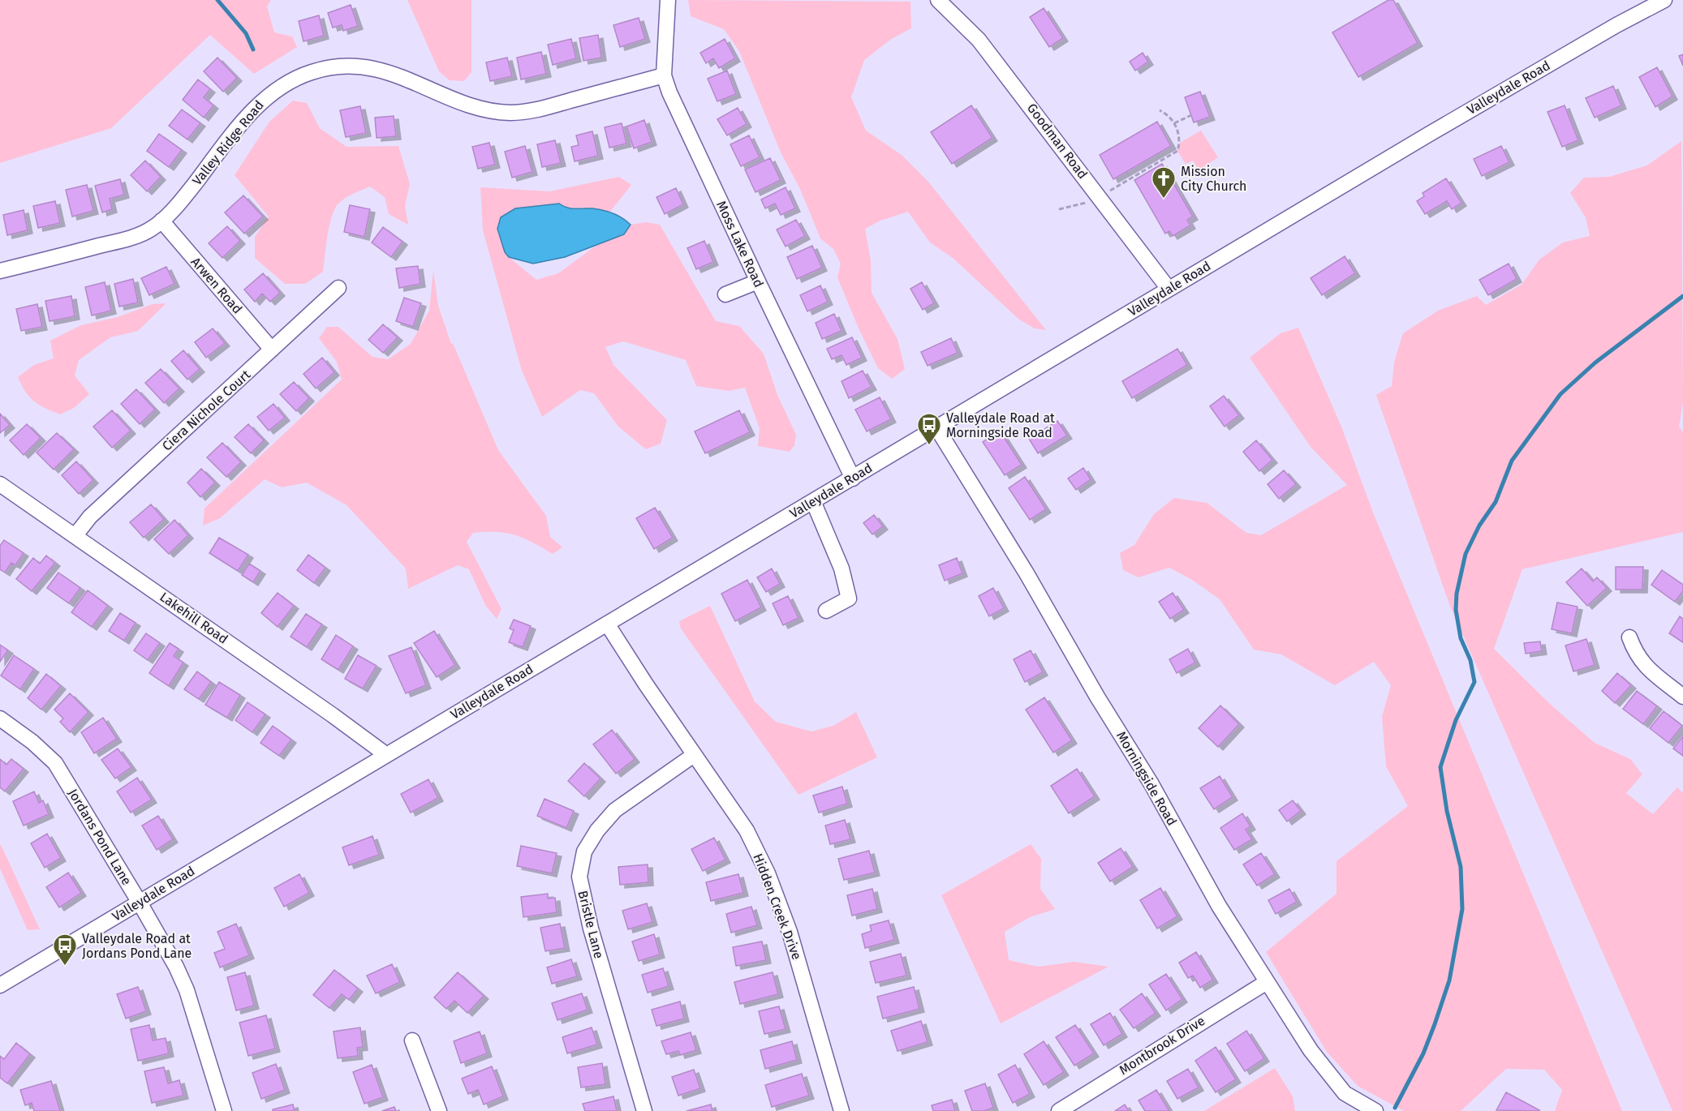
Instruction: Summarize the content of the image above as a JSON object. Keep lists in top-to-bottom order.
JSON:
{
  "streets": {
    "street": [
      "Valleydale Road",
      "Goodman Road",
      "Valley Ridge Road",
      "Moss Lake Road",
      "Arwen Road",
      "Ciera Nichole Court",
      "Lakehill Road",
      "Morningside Road",
      "Jordans Pond Lane",
      "Hidden Creek Drive",
      "Bristle Lane",
      "Montbrook Drive"
    ]
  },
  "crossings": [
    ["Valleydale Road", "Goodman Road"],
    ["Valleydale Road", "Moss Lake Road"],
    ["Valleydale Road", "Lakehill Road"],
    ["Valleydale Road", "Morningside Road"],
    ["Valleydale Road", "Jordans Pond Lane"],
    ["Valleydale Road", "Hidden Creek Drive"],
    ["Valley Ridge Road", "Moss Lake Road"],
    ["Valley Ridge Road", "Arwen Road"],
    ["Arwen Road", "Ciera Nichole Court"],
    ["Ciera Nichole Court", "Lakehill Road"],
    ["Morningside Road", "Montbrook Drive"],
    ["Hidden Creek Drive", "Bristle Lane"]
  ],
  "places": {
    "church": ["Mission City Church"],
    "bus stop": ["Valleydale Road at Morningside Road", "Valleydale Road at Jordans Pond Lane"]
  }
}
